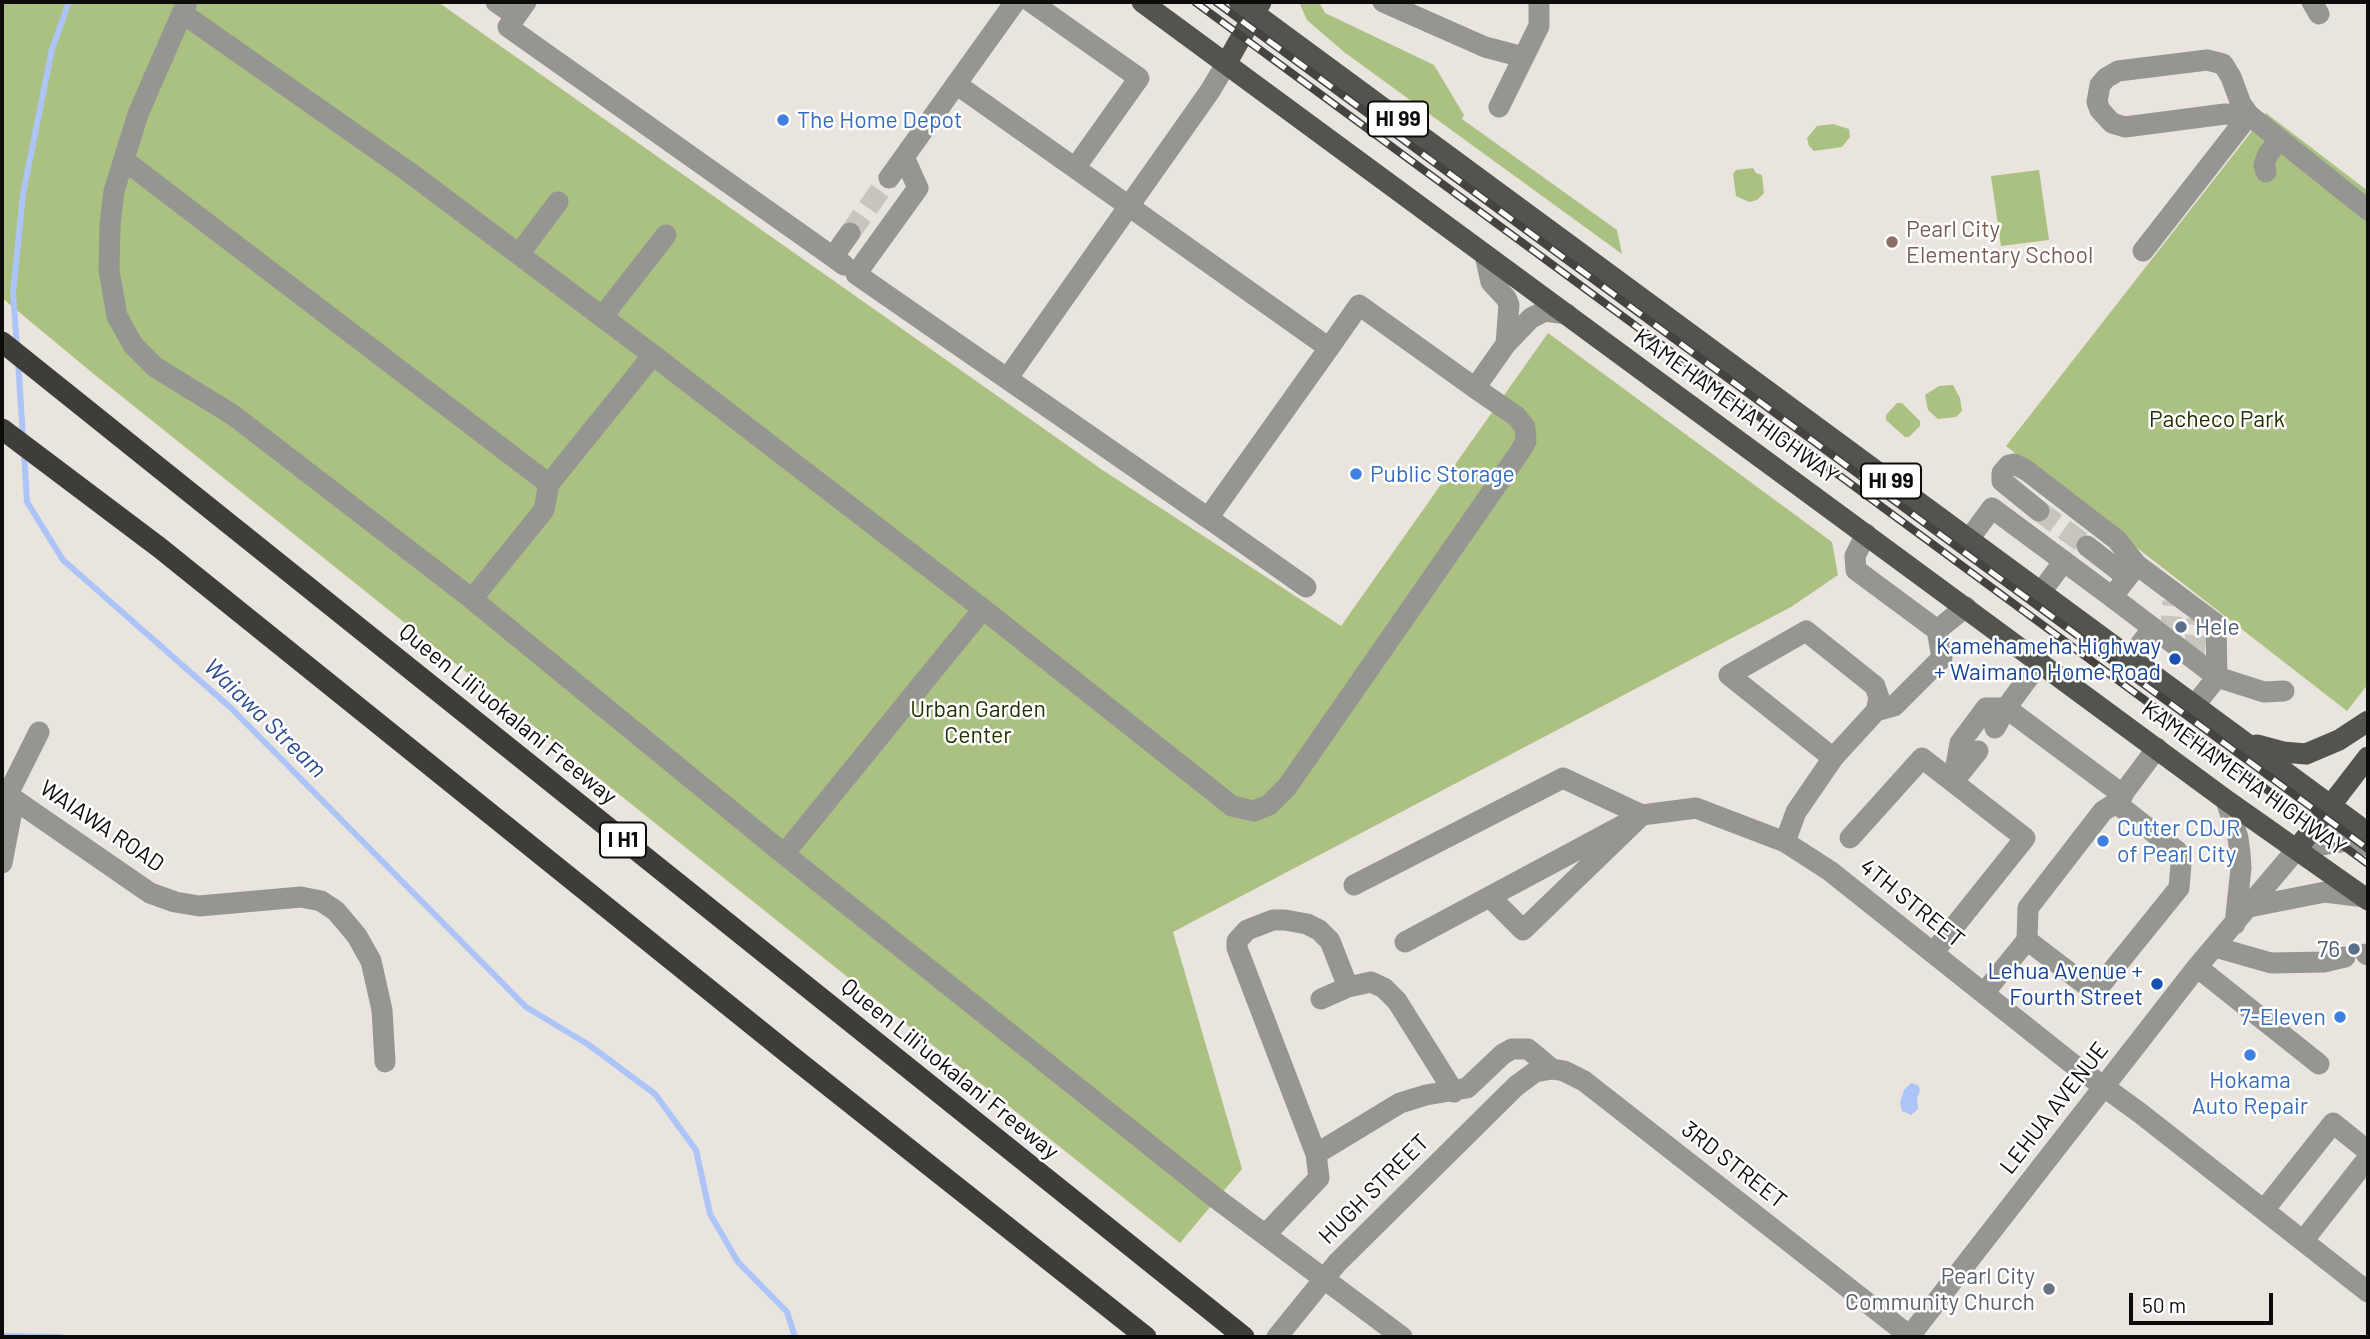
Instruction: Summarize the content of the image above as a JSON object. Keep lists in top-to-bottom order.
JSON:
{
  "streets": {
    "highway": ["Queen Liliʻuokalani Freeway", "I H1"],
    "main road": ["HI 99", "KAMEHAMEHA HIGHWAY"],
    "street": [
      "WAIAWA ROAD",
      "4TH STREET",
      "LEHUA AVENUE",
      "3RD STREET",
      "HUGH STREET"
    ]
  },
  "crossings": [
    ["KAMEHAMEHA HIGHWAY", "LEHUA AVENUE"],
    ["4TH STREET", "LEHUA AVENUE"],
    ["LEHUA AVENUE", "3RD STREET"],
    ["3RD STREET", "HUGH STREET"]
  ],
  "water": ["Waiawa Stream"],
  "parks": ["Pacheco Park", "Urban Garden Center"],
  "places": [
    "The Home Depot",
    "Pearl City Elementary School",
    "Public Storage",
    "Hele",
    "Kamehameha Highway + Waimano Home Road",
    "Cutter CDJR of Pearl City",
    "76",
    "Lehua Avenue + Fourth Street",
    "7-Eleven",
    "Hokama Auto Repair",
    "Pearl City Community Church"
  ],
  "scale_bar": "50 m"
}
